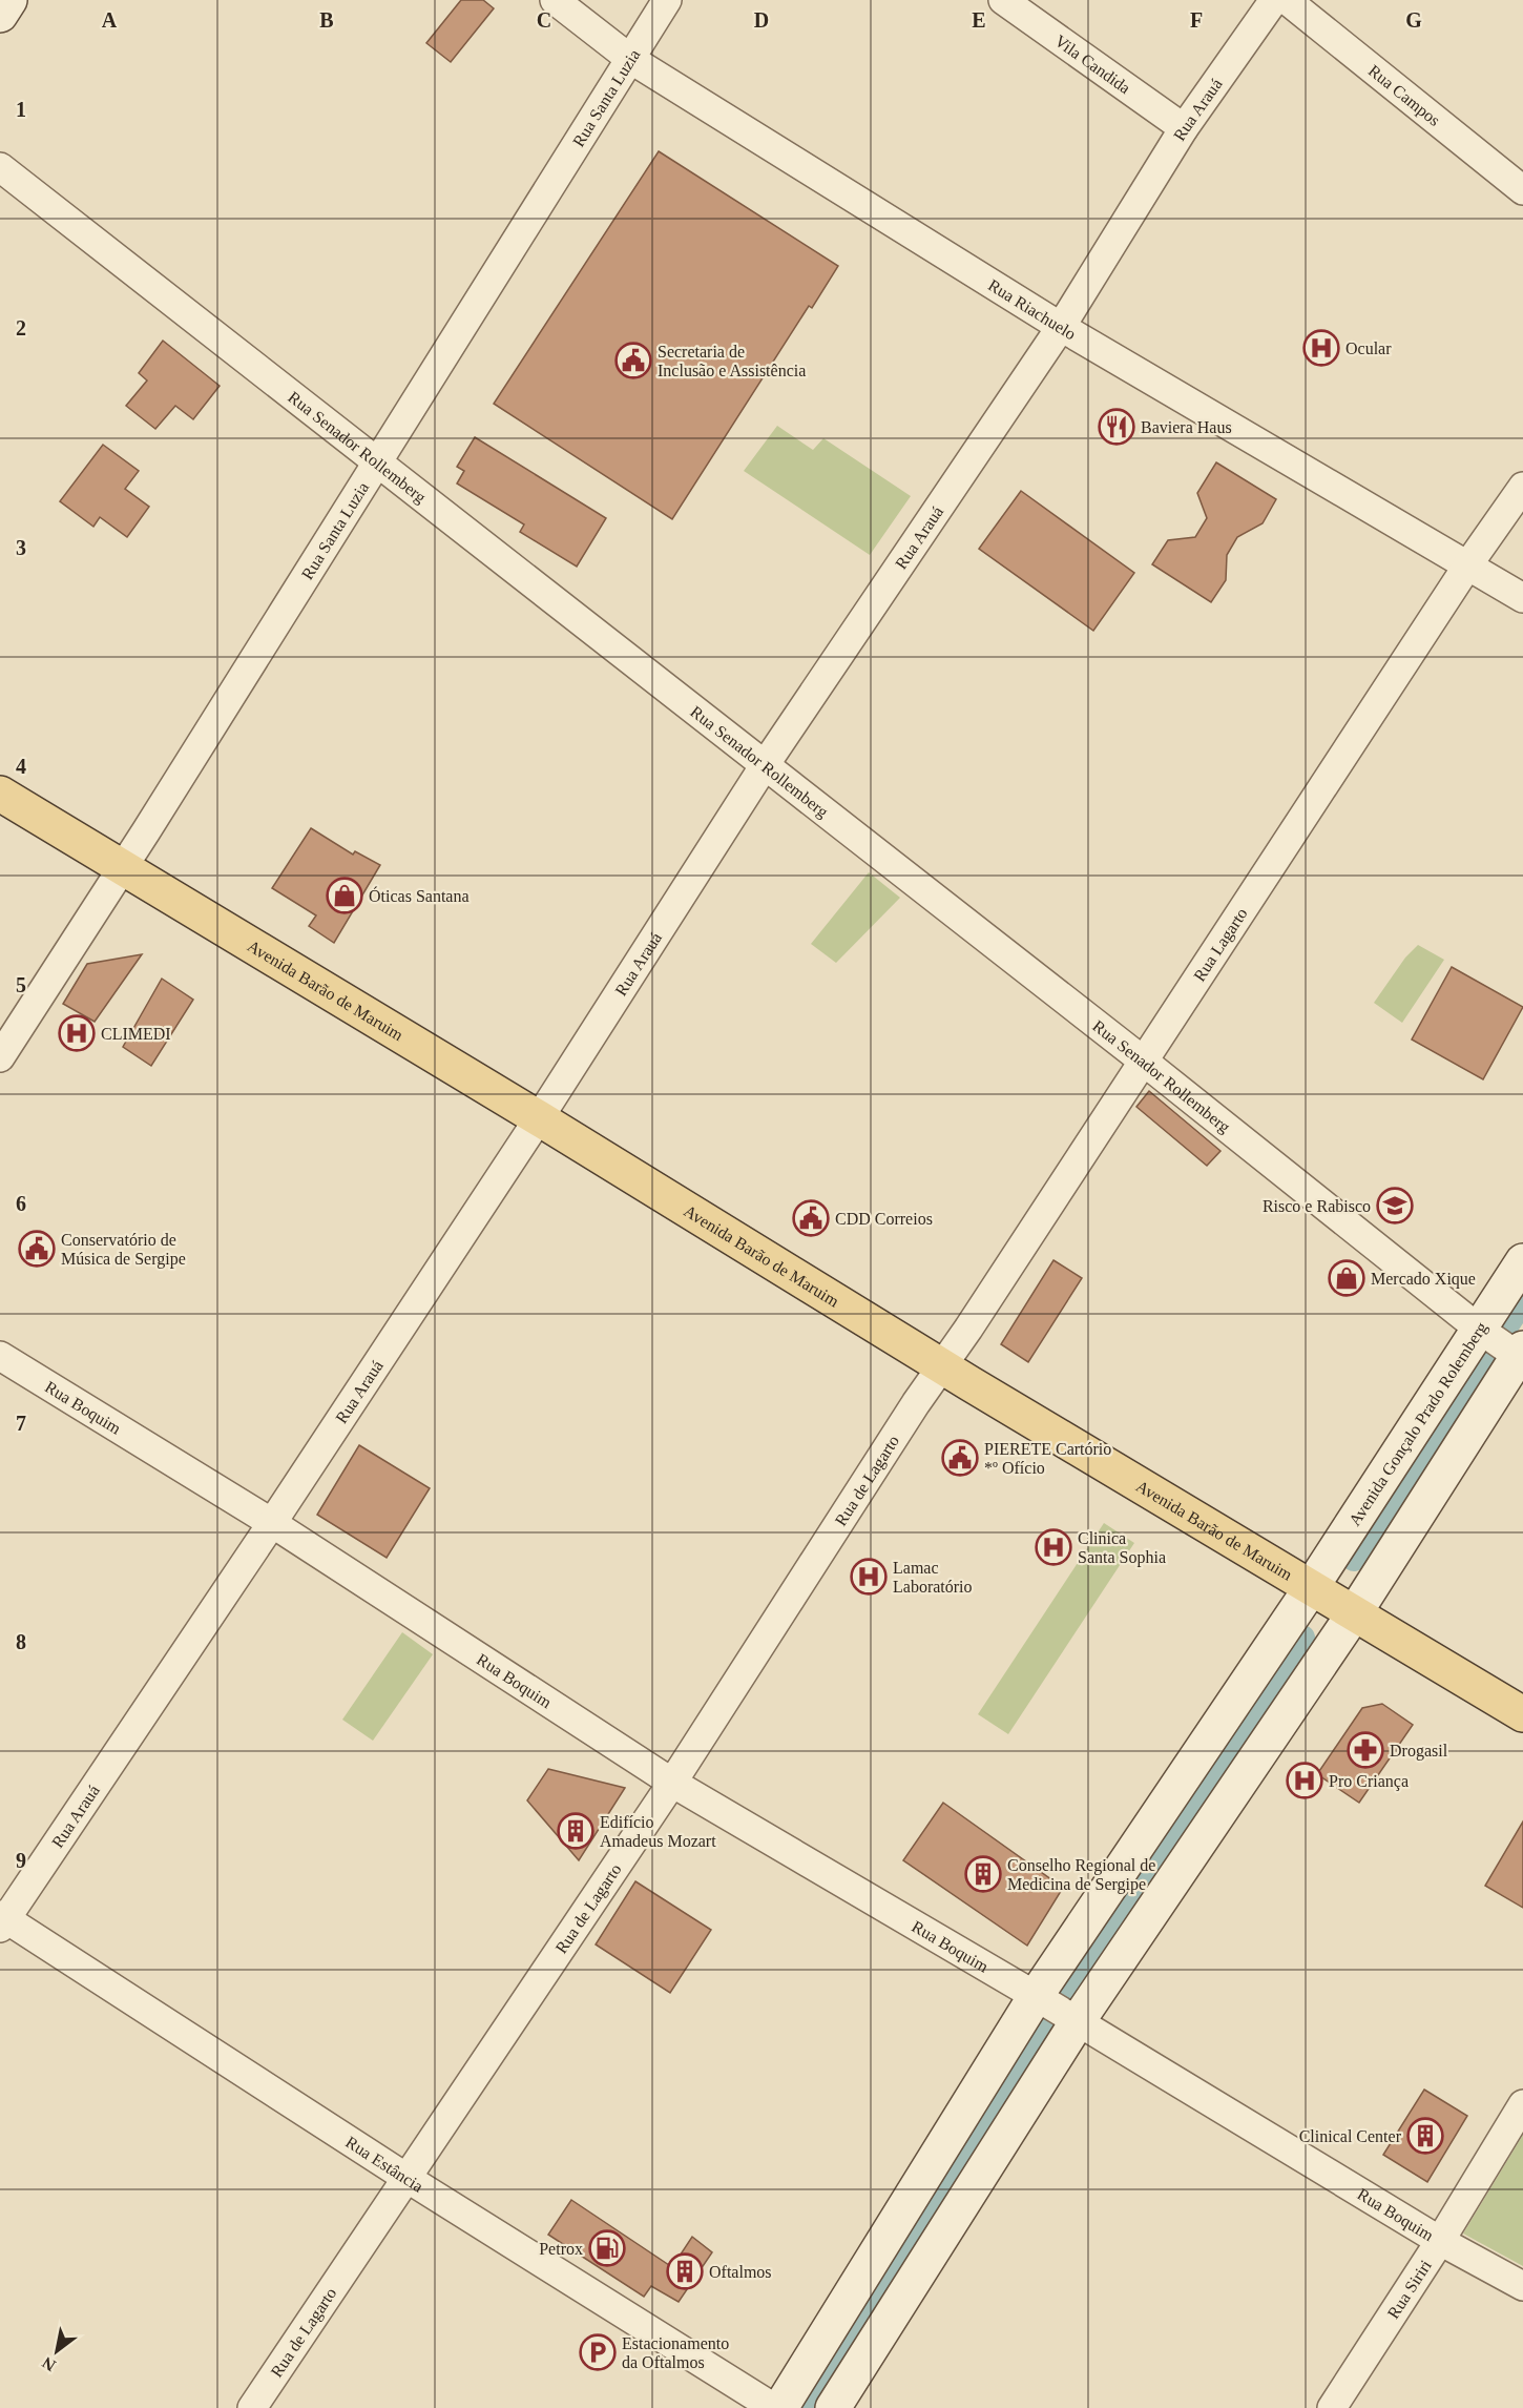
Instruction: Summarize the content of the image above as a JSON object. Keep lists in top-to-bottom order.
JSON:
{
  "streets": {
    "main road": ["Avenida Barão de Maruim"],
    "street": [
      "Vila Candida",
      "Rua Campos",
      "Rua Santa Luzia",
      "Rua Arauá",
      "Rua Riachuelo",
      "Rua Senador Rollemberg",
      "Rua Lagarto",
      "Rua Boquim",
      "Avenida Gonçalo Prado Rolemberg",
      "Rua de Lagarto",
      "Rua Estância",
      "Rua Siriri"
    ]
  },
  "crossings": [
    ["Vila Candida", "Rua Arauá"],
    ["Rua Santa Luzia", "Rua Riachuelo"],
    ["Rua Santa Luzia", "Rua Senador Rollemberg"],
    ["Rua Santa Luzia", "Avenida Barão de Maruim"],
    ["Rua Arauá", "Rua Riachuelo"],
    ["Rua Arauá", "Rua Senador Rollemberg"],
    ["Rua Arauá", "Avenida Barão de Maruim"],
    ["Rua Arauá", "Rua Boquim"],
    ["Rua Arauá", "Rua Estância"],
    ["Rua Riachuelo", "Rua Lagarto"],
    ["Rua Senador Rollemberg", "Rua Lagarto"],
    ["Rua Senador Rollemberg", "Avenida Gonçalo Prado Rolemberg"],
    ["Rua Lagarto", "Avenida Barão de Maruim"],
    ["Rua Lagarto", "Rua de Lagarto"],
    ["Avenida Barão de Maruim", "Avenida Gonçalo Prado Rolemberg"],
    ["Rua Boquim", "Avenida Gonçalo Prado Rolemberg"],
    ["Rua Boquim", "Rua de Lagarto"],
    ["Rua Boquim", "Rua Siriri"],
    ["Rua de Lagarto", "Rua Estância"]
  ],
  "places": {
    "hospital": [
      "Ocular",
      "CLIMEDI",
      "Clinica Santa Sophia",
      "Lamac Laboratório",
      "Pro Criança"
    ],
    "public building": [
      "Secretaria de Inclusão e Assistência",
      "CDD Correios",
      "Conservatório de Música de Sergipe",
      "PIERETE Cartório *º Ofício"
    ],
    "restaurant": ["Baviera Haus"],
    "shop": ["Óticas Santana", "Mercado Xique"],
    "school or university": ["Risco e Rabisco"],
    "pharmacy": ["Drogasil"],
    "building": [
      "Edifício Amadeus Mozart",
      "Conselho Regional de Medicina de Sergipe",
      "Clinical Center",
      "Oftalmos"
    ],
    "fuel station": ["Petrox"],
    "parking": ["Estacionamento da Oftalmos"]
  },
  "north": "bottom left",
  "grid": {
    "columns": [
      "A",
      "B",
      "C",
      "D",
      "E",
      "F",
      "G"
    ],
    "rows": [
      "1",
      "2",
      "3",
      "4",
      "5",
      "6",
      "7",
      "8",
      "9"
    ]
  }
}
